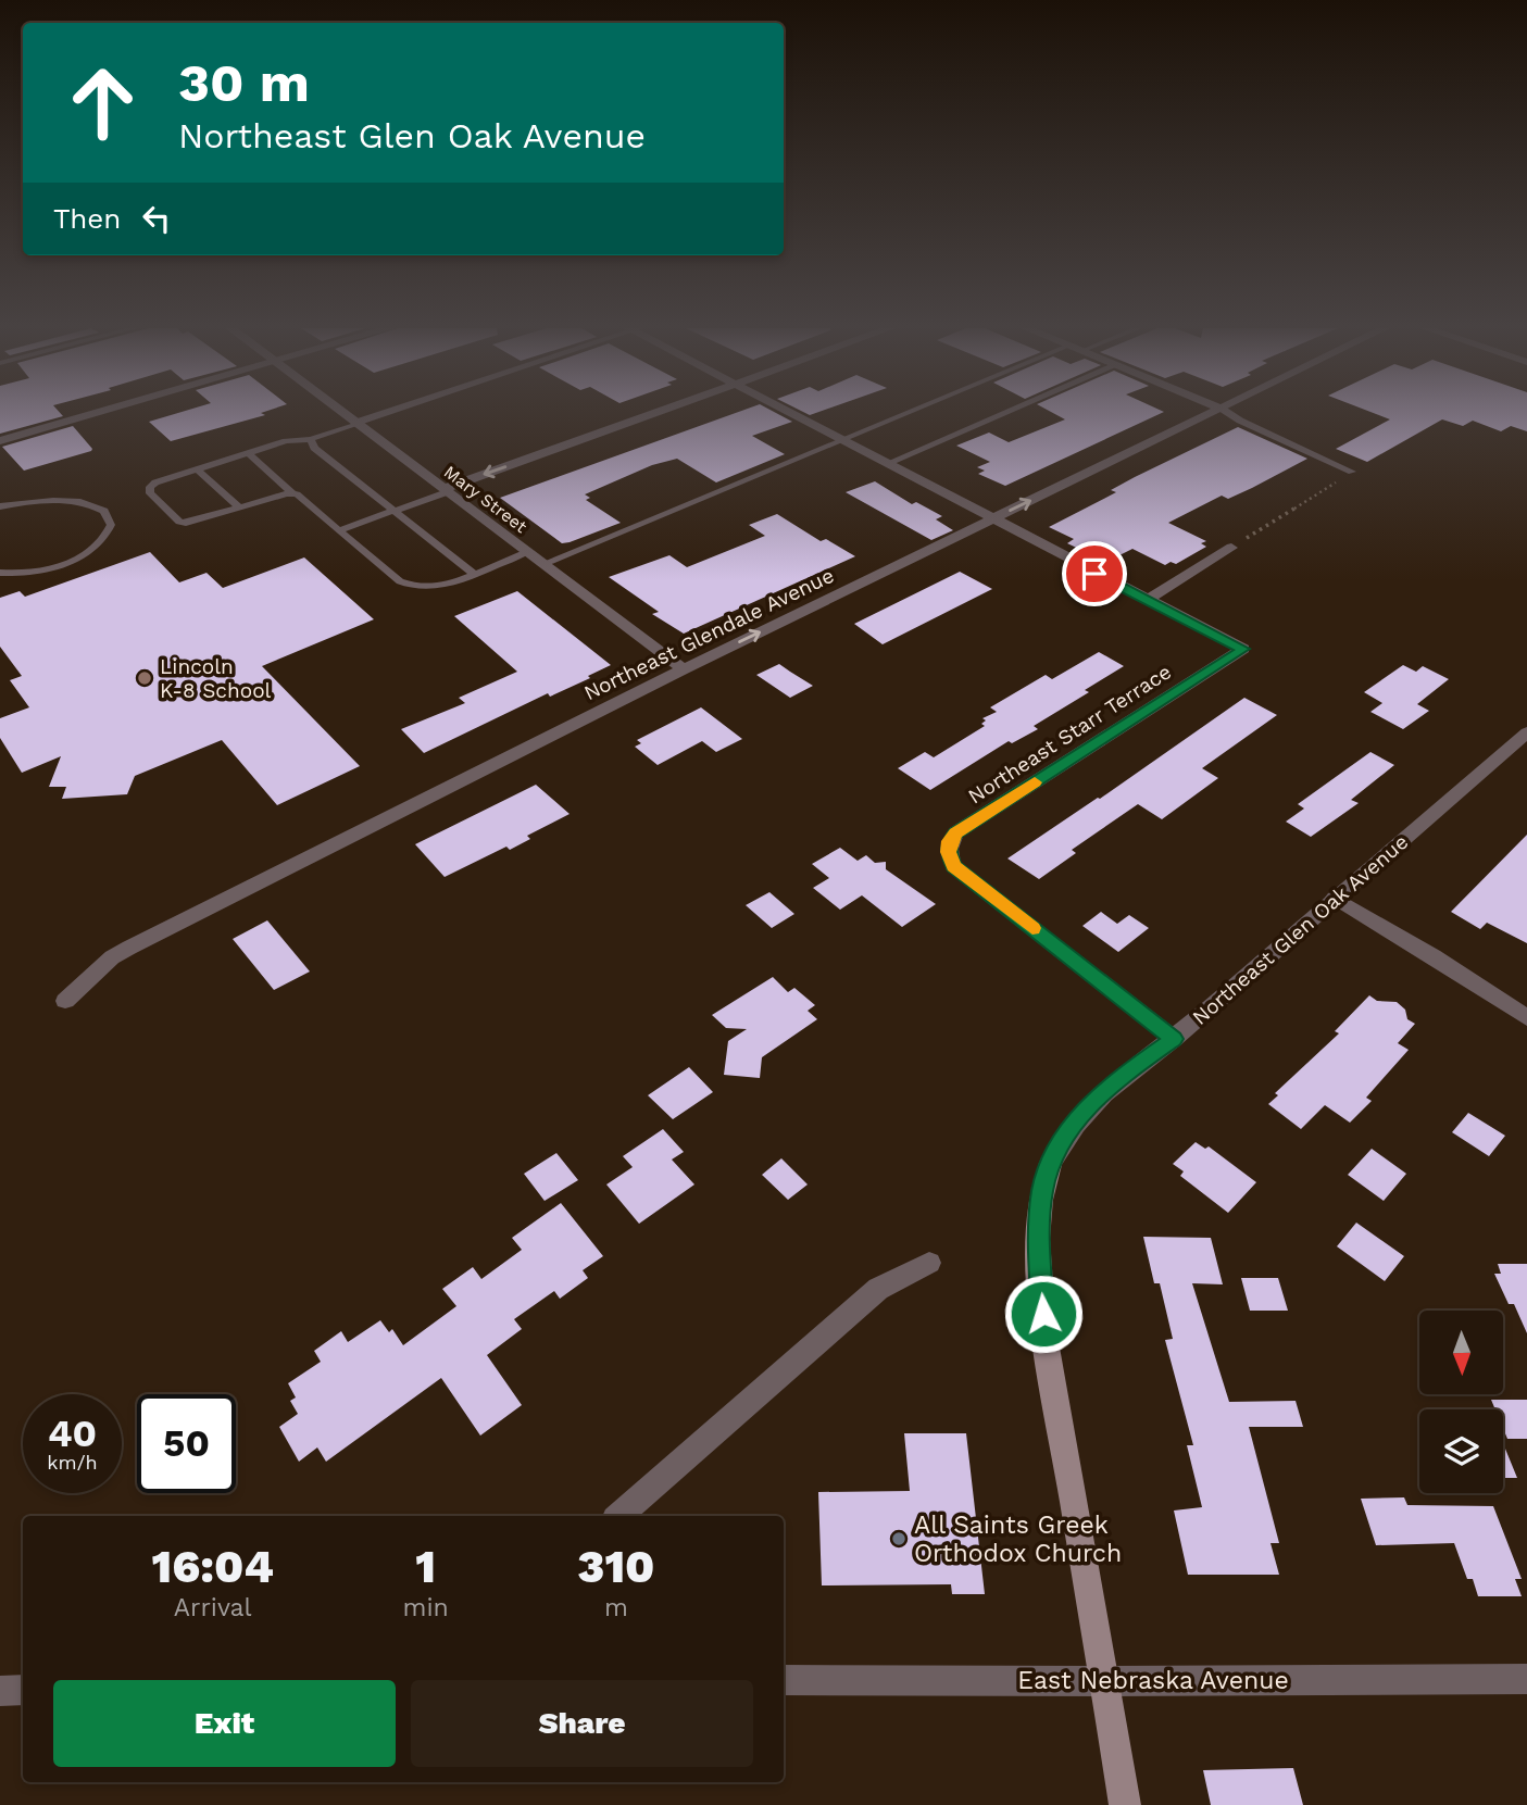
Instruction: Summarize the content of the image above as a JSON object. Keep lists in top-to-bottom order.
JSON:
{
  "streets": {
    "street": [
      "Mary Street",
      "Northeast Glendale Avenue",
      "Northeast Starr Terrace",
      "Northeast Glen Oak Avenue",
      "East Nebraska Avenue"
    ]
  },
  "crossings": [
    ["Mary Street", "Northeast Glendale Avenue"],
    ["Northeast Starr Terrace", "Northeast Glen Oak Avenue"]
  ],
  "one_way": ["Northeast Glendale Avenue"],
  "places": ["Lincoln K-8 School", "All Saints Greek Orthodox Church"],
  "north": "bottom",
  "page": {
    "turn": ["30 m", "Northeast Glen Oak Avenue"],
    "then": "Then",
    "speed": "40 km/h",
    "limit": "50",
    "eta": [
      "16:04",
      "Arrival",
      "1",
      "min",
      "310",
      "m"
    ],
    "buttons": ["Exit", "Share"]
  }
}
